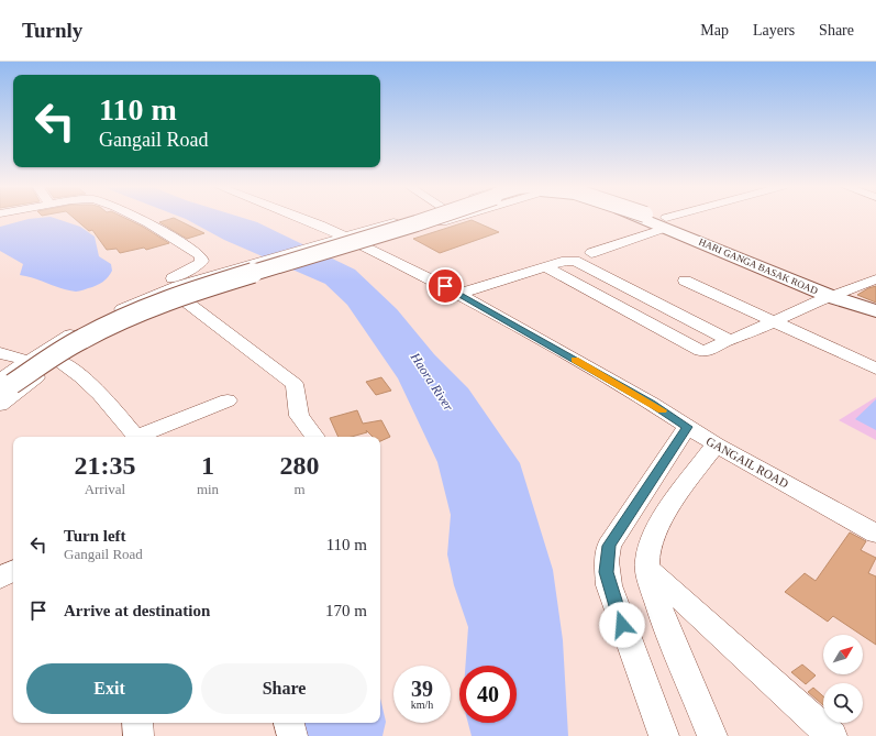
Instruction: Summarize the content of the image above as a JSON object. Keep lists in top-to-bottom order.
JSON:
{
  "streets": {
    "main road": ["HARI GANGA BASAK ROAD"],
    "street": ["GANGAIL ROAD"]
  },
  "water": ["Haora River"],
  "north": "top right",
  "page": {
    "header": "Turnly",
    "nav": ["Map", "Layers", "Share"],
    "turn": ["110 m", "Gangail Road"],
    "eta": [
      "21:35",
      "Arrival",
      "1",
      "min",
      "280",
      "m"
    ],
    "list": [
      {
        "name": "Turn left",
        "note": "Gangail Road",
        "value": "110 m"
      },
      {
        "name": "Arrive at destination",
        "value": "170 m"
      }
    ],
    "buttons": ["Exit", "Share"],
    "speed": "39 km/h",
    "limit": "40"
  }
}
